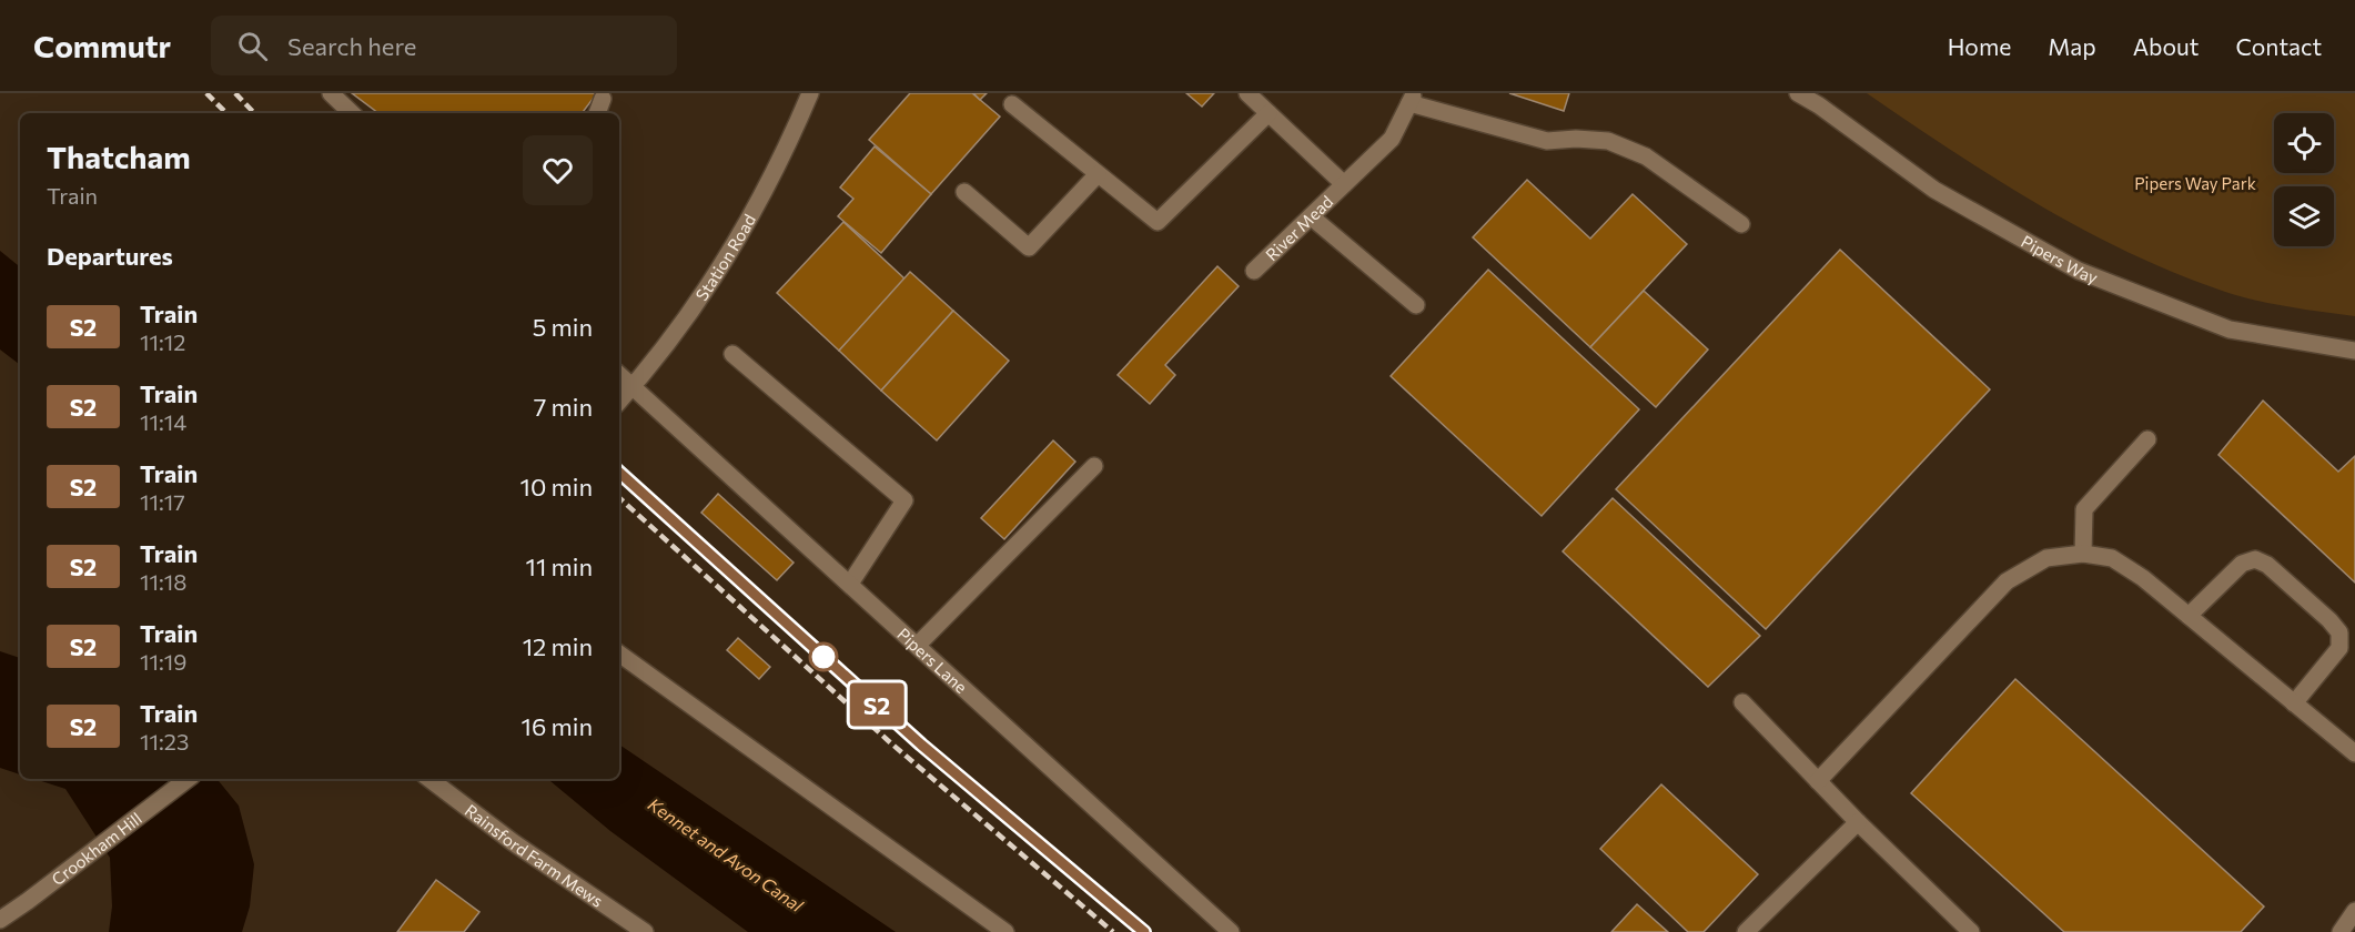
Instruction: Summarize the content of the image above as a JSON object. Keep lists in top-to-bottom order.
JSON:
{
  "streets": {
    "street": [
      "River Mead",
      "Station Road",
      "Pipers Way",
      "Pipers Lane",
      "Crookham Hill",
      "Rainsford Farm Mews"
    ]
  },
  "crossings": [
    ["Station Road", "Pipers Lane"]
  ],
  "water": ["Kennet and Avon Canal"],
  "parks": ["Pipers Way Park"],
  "page": {
    "header": "Commutr",
    "search": "Search here",
    "nav": [
      "Home",
      "Map",
      "About",
      "Contact"
    ],
    "on_map": "S2",
    "heading": [
      ["Thatcham", "Train"],
      "Departures"
    ],
    "list": [
      {
        "mark": "S2",
        "name": "Train",
        "note": "11:12",
        "value": "5 min"
      },
      {
        "mark": "S2",
        "name": "Train",
        "note": "11:14",
        "value": "7 min"
      },
      {
        "mark": "S2",
        "name": "Train",
        "note": "11:17",
        "value": "10 min"
      },
      {
        "mark": "S2",
        "name": "Train",
        "note": "11:18",
        "value": "11 min"
      },
      {
        "mark": "S2",
        "name": "Train",
        "note": "11:19",
        "value": "12 min"
      },
      {
        "mark": "S2",
        "name": "Train",
        "note": "11:23",
        "value": "16 min"
      }
    ]
  }
}
